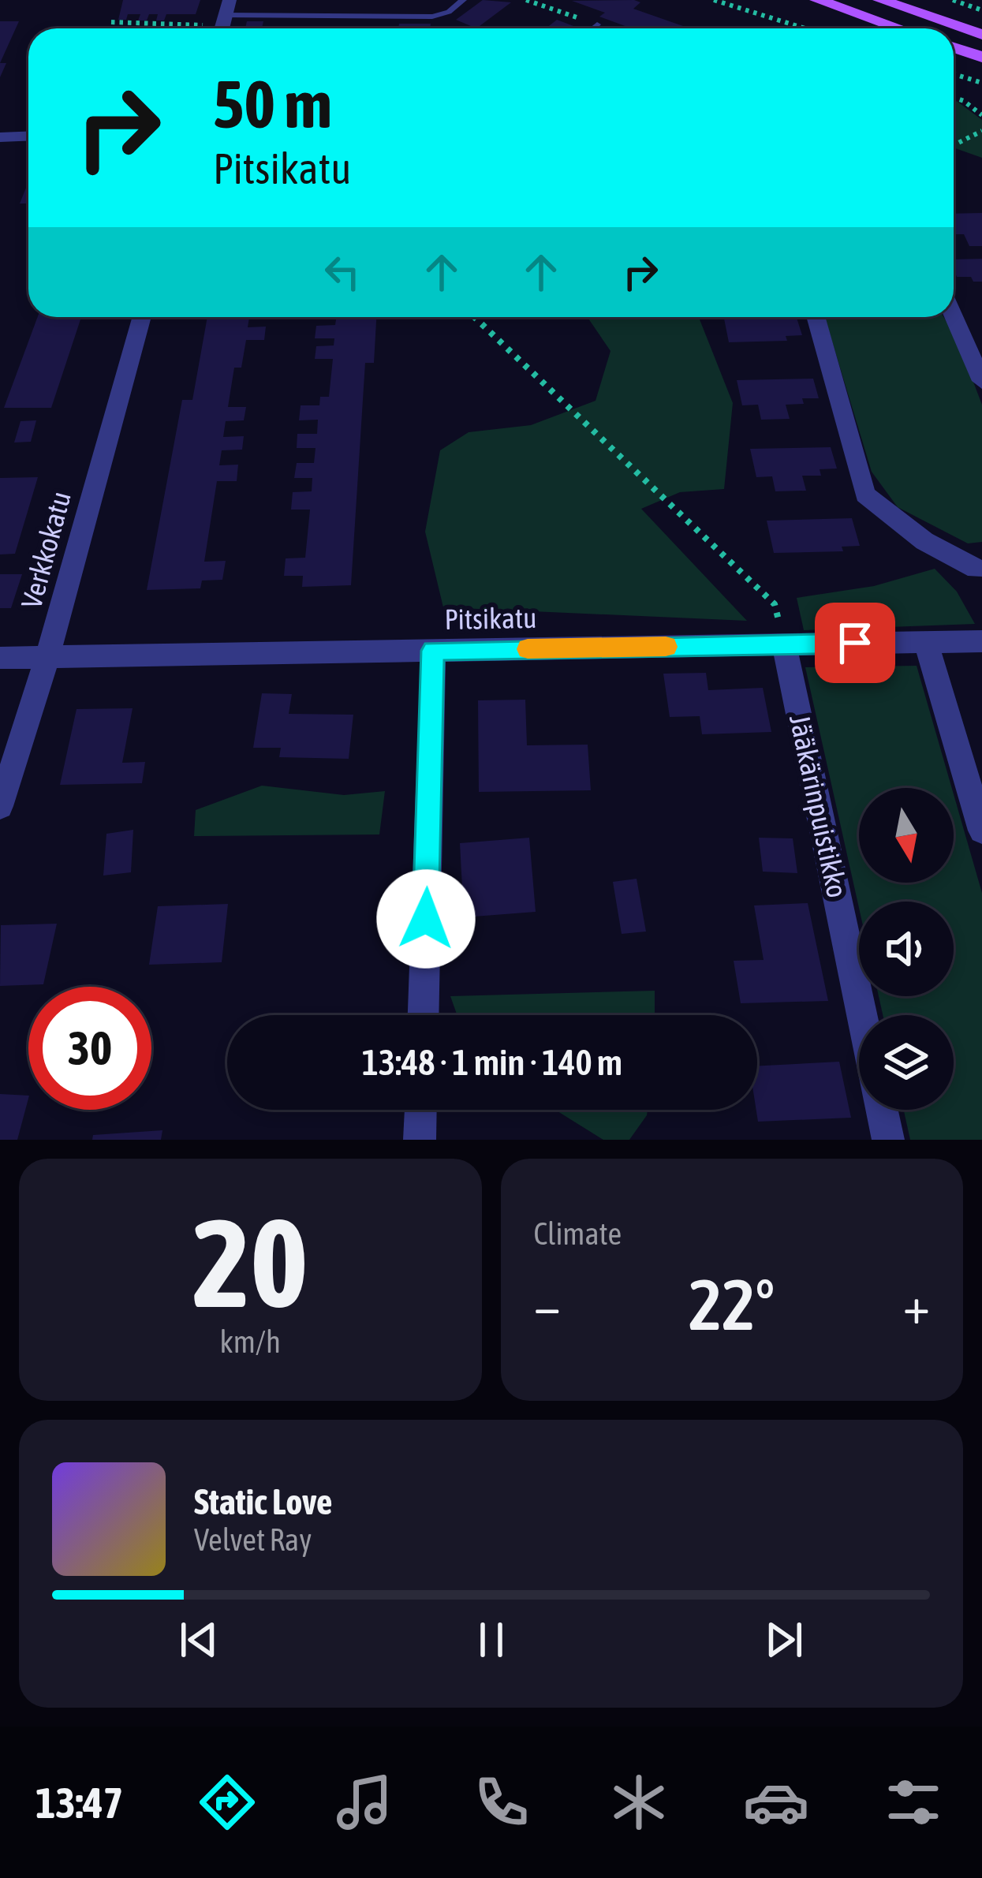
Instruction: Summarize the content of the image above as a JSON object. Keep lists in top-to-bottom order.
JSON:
{
  "streets": {
    "street": ["Verkkokatu", "Pitsikatu", "Jääkärinpuistikko"]
  },
  "crossings": [
    ["Verkkokatu", "Pitsikatu"],
    ["Pitsikatu", "Jääkärinpuistikko"]
  ],
  "north": "bottom",
  "page": {
    "turn": ["50 m", "Pitsikatu"],
    "limit": "30",
    "trip": "13:48 · 1 min · 140 m",
    "tile": [
      ["20", "km/h"],
      "Climate"
    ],
    "heat": ["−", "22°", "+"],
    "song": ["Static Love", "Velvet Ray"],
    "tabs": "13:47"
  }
}
